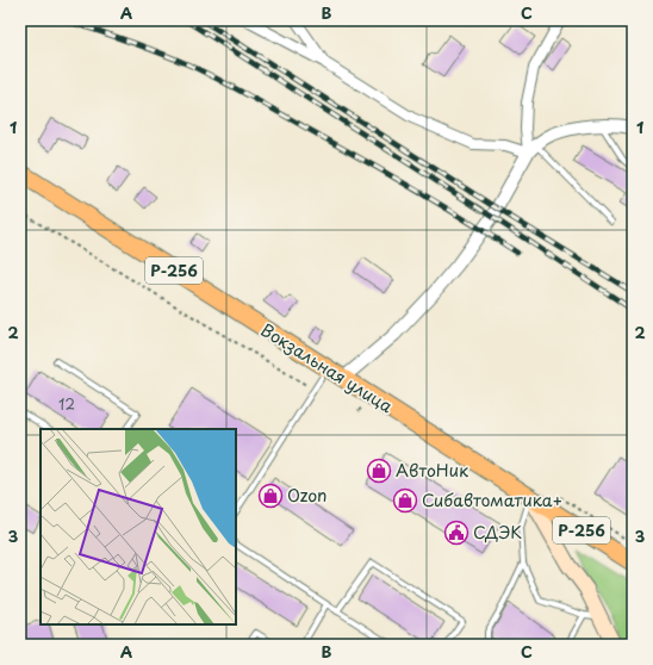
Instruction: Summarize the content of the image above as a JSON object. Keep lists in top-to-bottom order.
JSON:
{
  "streets": {
    "highway": ["Р-256", "Вокзальная улица"]
  },
  "places": {
    "shop": ["АвтоНик", "Ozon", "Сибавтоматика+"],
    "public building": ["СДЭК"]
  },
  "house_numbers": ["12"],
  "grid": {
    "columns": ["A", "B", "C"],
    "rows": ["1", "2", "3"]
  }
}
